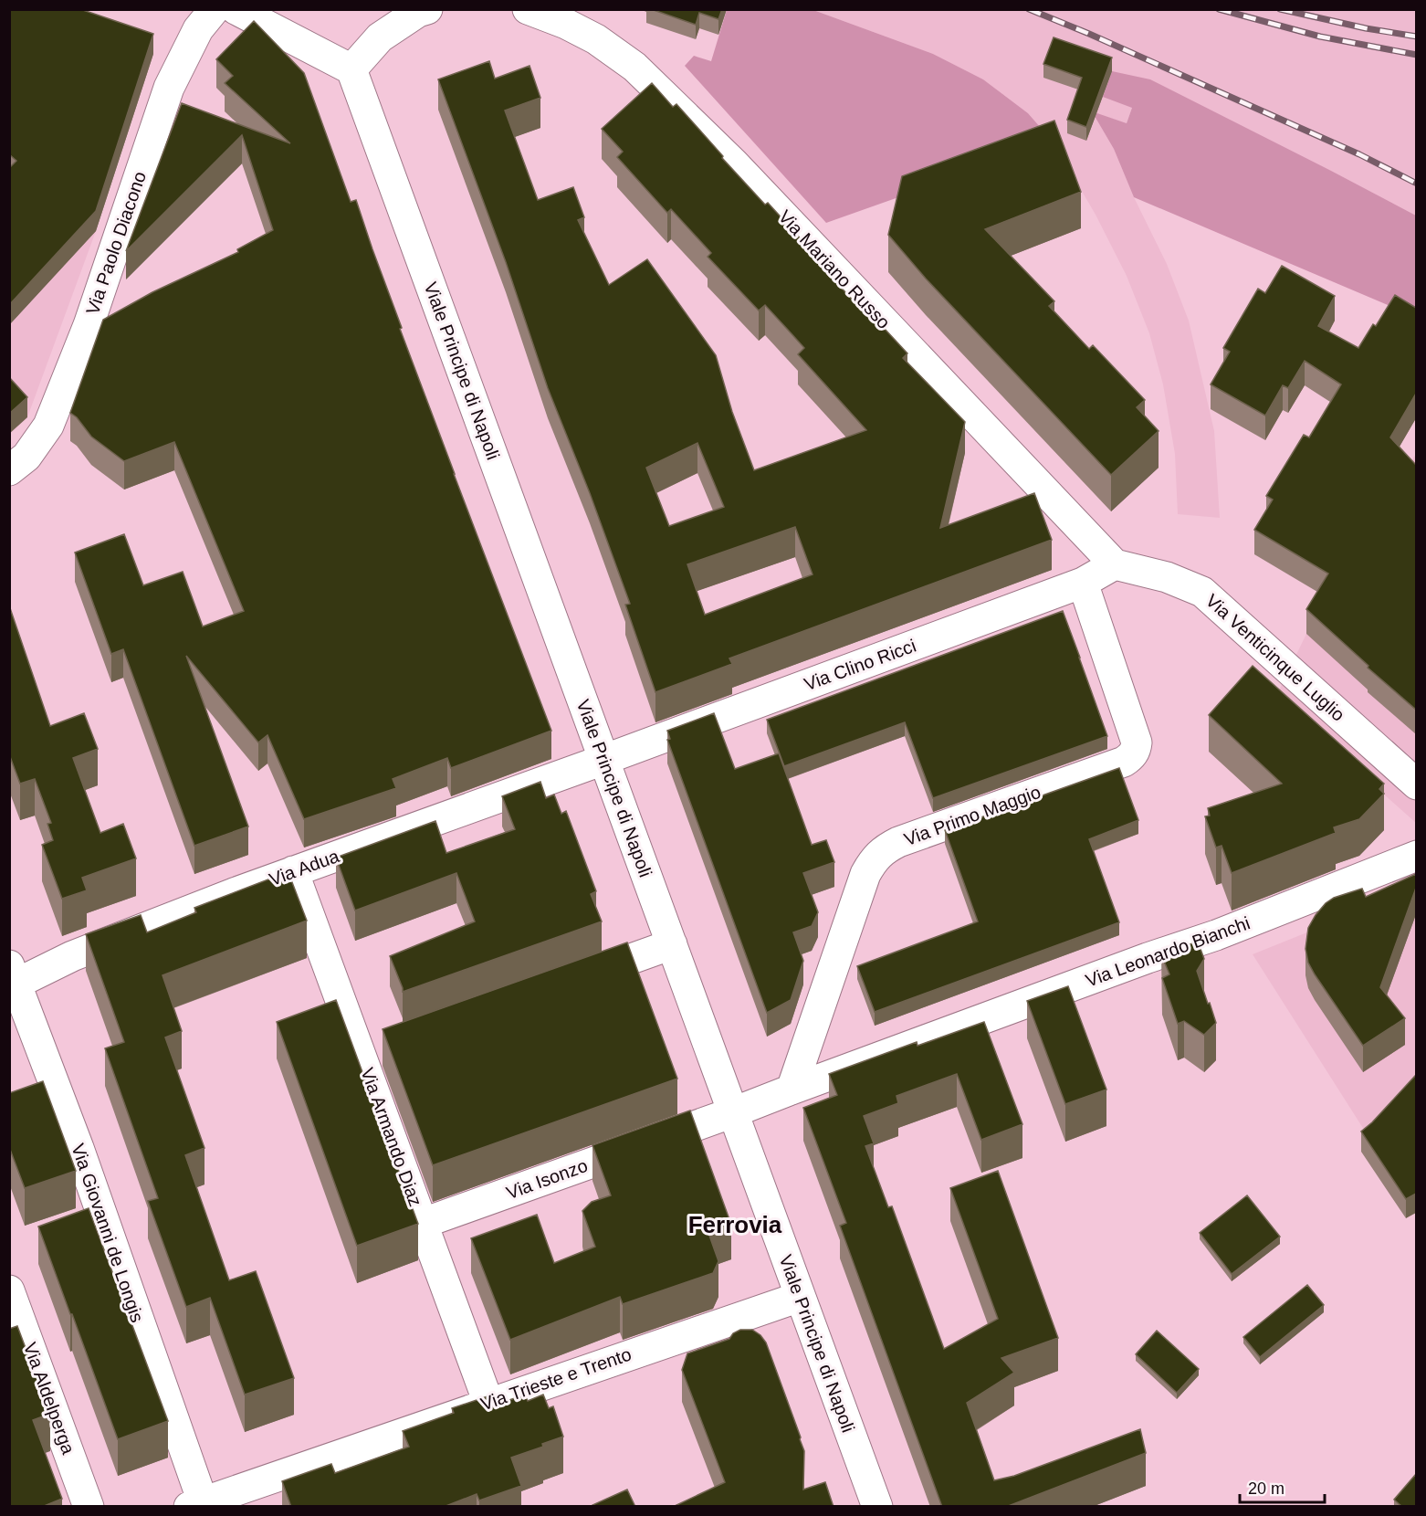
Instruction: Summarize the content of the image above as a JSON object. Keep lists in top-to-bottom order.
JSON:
{
  "streets": {
    "street": [
      "Via Paolo Diacono",
      "Via Mariano Russo",
      "Viale Principe di Napoli",
      "Via Venticinque Luglio",
      "Via Clino Ricci",
      "Via Primo Maggio",
      "Via Adua",
      "Via Leonardo Bianchi",
      "Via Armando Diaz",
      "Via Isonzo",
      "Via Giovanni de Longis",
      "Via Trieste e Trento",
      "Via Aldelperga"
    ]
  },
  "crossings": [
    ["Via Mariano Russo", "Via Venticinque Luglio"],
    ["Via Mariano Russo", "Via Clino Ricci"],
    ["Viale Principe di Napoli", "Via Clino Ricci"],
    ["Viale Principe di Napoli", "Via Adua"],
    ["Viale Principe di Napoli", "Via Leonardo Bianchi"],
    ["Viale Principe di Napoli", "Via Isonzo"],
    ["Viale Principe di Napoli", "Via Trieste e Trento"],
    ["Via Venticinque Luglio", "Via Clino Ricci"],
    ["Via Clino Ricci", "Via Primo Maggio"],
    ["Via Clino Ricci", "Via Adua"],
    ["Via Primo Maggio", "Via Leonardo Bianchi"],
    ["Via Adua", "Via Armando Diaz"],
    ["Via Adua", "Via Giovanni de Longis"],
    ["Via Leonardo Bianchi", "Via Isonzo"],
    ["Via Armando Diaz", "Via Isonzo"],
    ["Via Armando Diaz", "Via Trieste e Trento"],
    ["Via Giovanni de Longis", "Via Trieste e Trento"]
  ],
  "districts": ["Ferrovia"],
  "scale_bar": "20 m"
}
